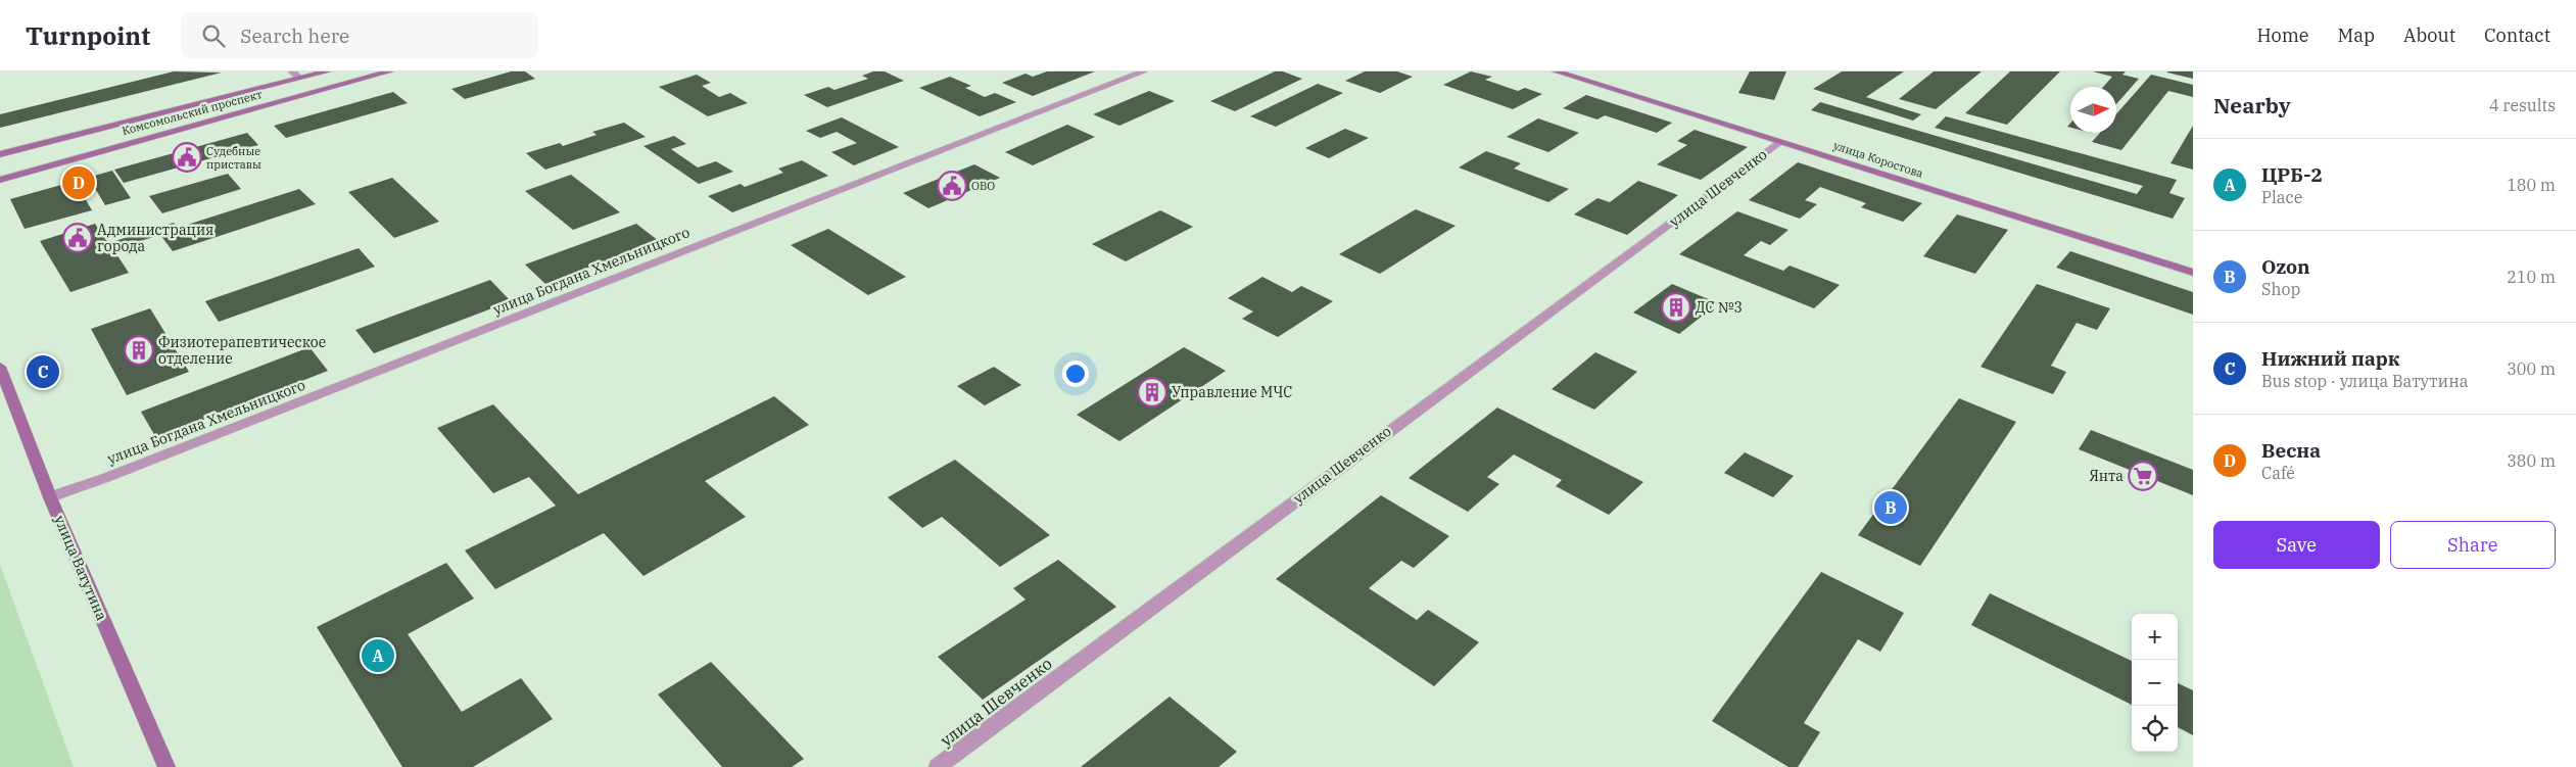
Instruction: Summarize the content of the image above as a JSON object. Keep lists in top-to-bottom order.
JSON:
{
  "streets": {
    "main road": ["Комсомольский проспект", "улица Коростова", "улица Ватутина"],
    "street": ["улица Шевченко", "улица Богдана Хмельницкого"]
  },
  "crossings": [
    ["улица Коростова", "улица Шевченко"],
    ["улица Богдана Хмельницкого", "улица Ватутина"]
  ],
  "places": {
    "public building": ["Судебные приставы", "ОВО", "Администрация города"],
    "building": ["ДС №3", "Физиотерапевтическое отделение", "Управление МЧС"],
    "supermarket": ["Янта"]
  },
  "north": "right",
  "page": {
    "header": "Turnpoint",
    "search": "Search here",
    "nav": [
      "Home",
      "Map",
      "About",
      "Contact"
    ],
    "heading": ["Nearby", "4 results"],
    "list": [
      {
        "mark": "A",
        "name": "ЦРБ-2",
        "note": "Place",
        "value": "180 m"
      },
      {
        "mark": "B",
        "name": "Ozon",
        "note": "Shop",
        "value": "210 m"
      },
      {
        "mark": "C",
        "name": "Нижний парк",
        "note": "Bus stop · улица Ватутина",
        "value": "300 m"
      },
      {
        "mark": "D",
        "name": "Весна",
        "note": "Café",
        "value": "380 m"
      }
    ],
    "pins": [
      "D",
      "C",
      "B",
      "A"
    ],
    "buttons": ["Save", "Share"],
    "map_buttons": ["+", "−"]
  }
}
